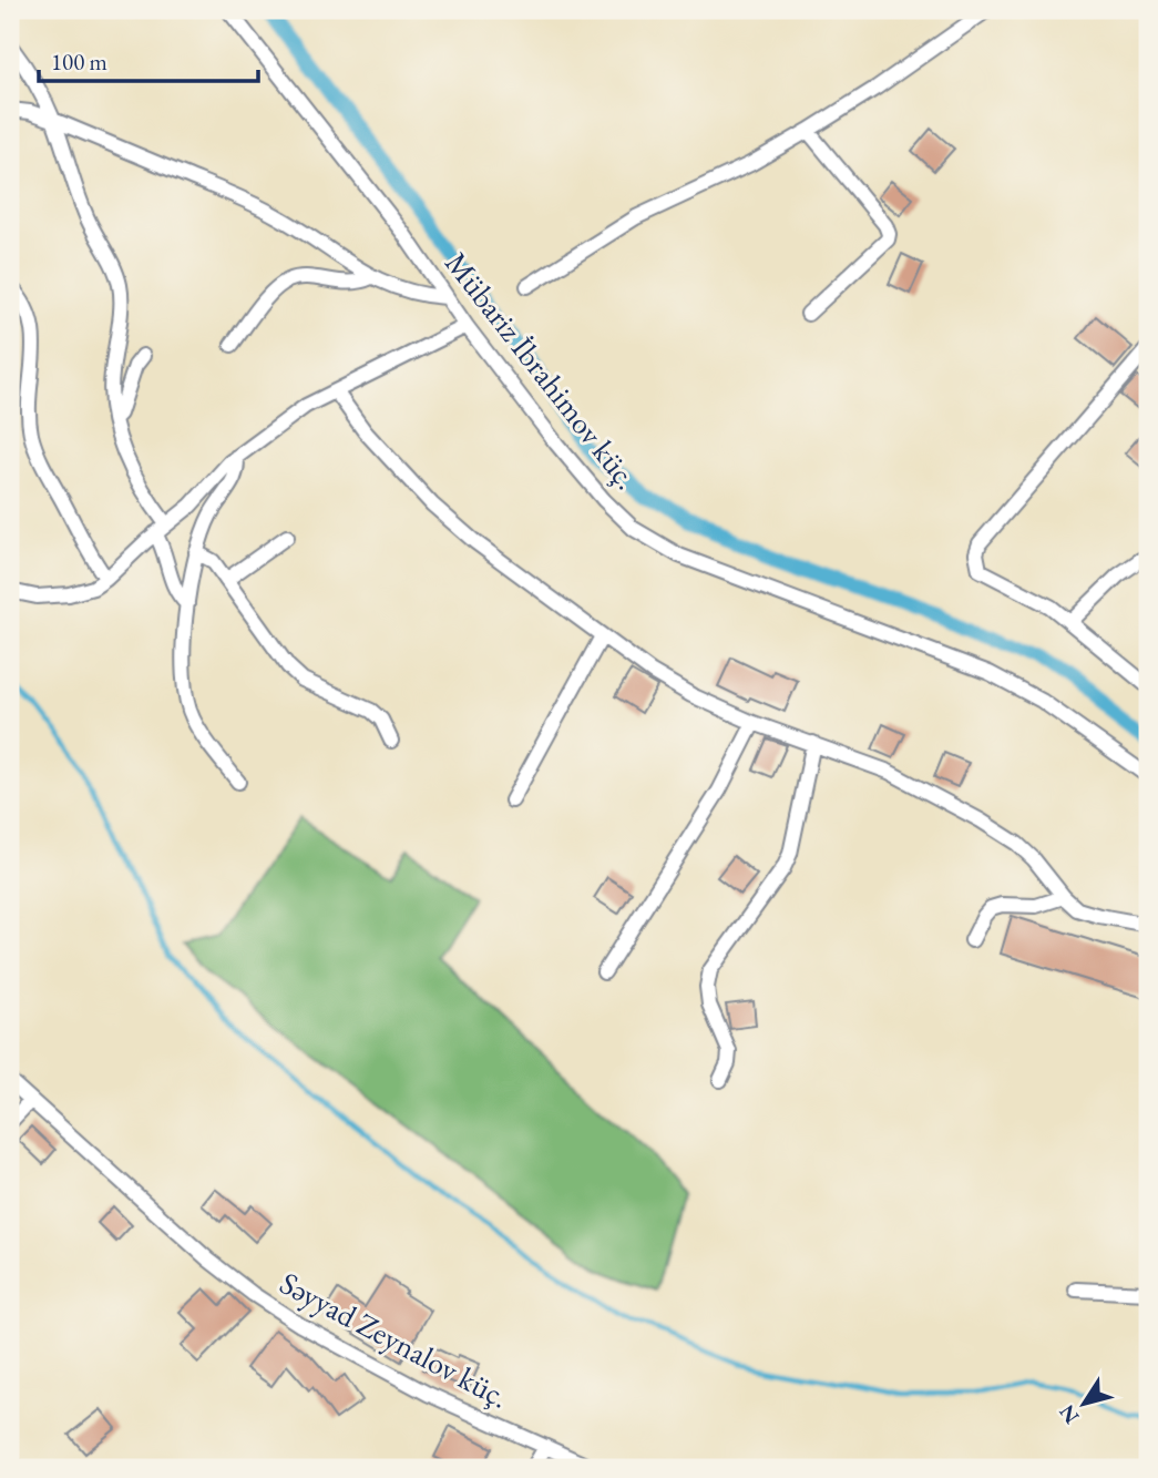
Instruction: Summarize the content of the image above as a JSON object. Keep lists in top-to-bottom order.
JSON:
{
  "streets": {
    "street": ["Mübariz İbrahimov küç.", "Səyyad Zeynalov küç."]
  },
  "scale_bar": "100 m",
  "north": "bottom left"
}
